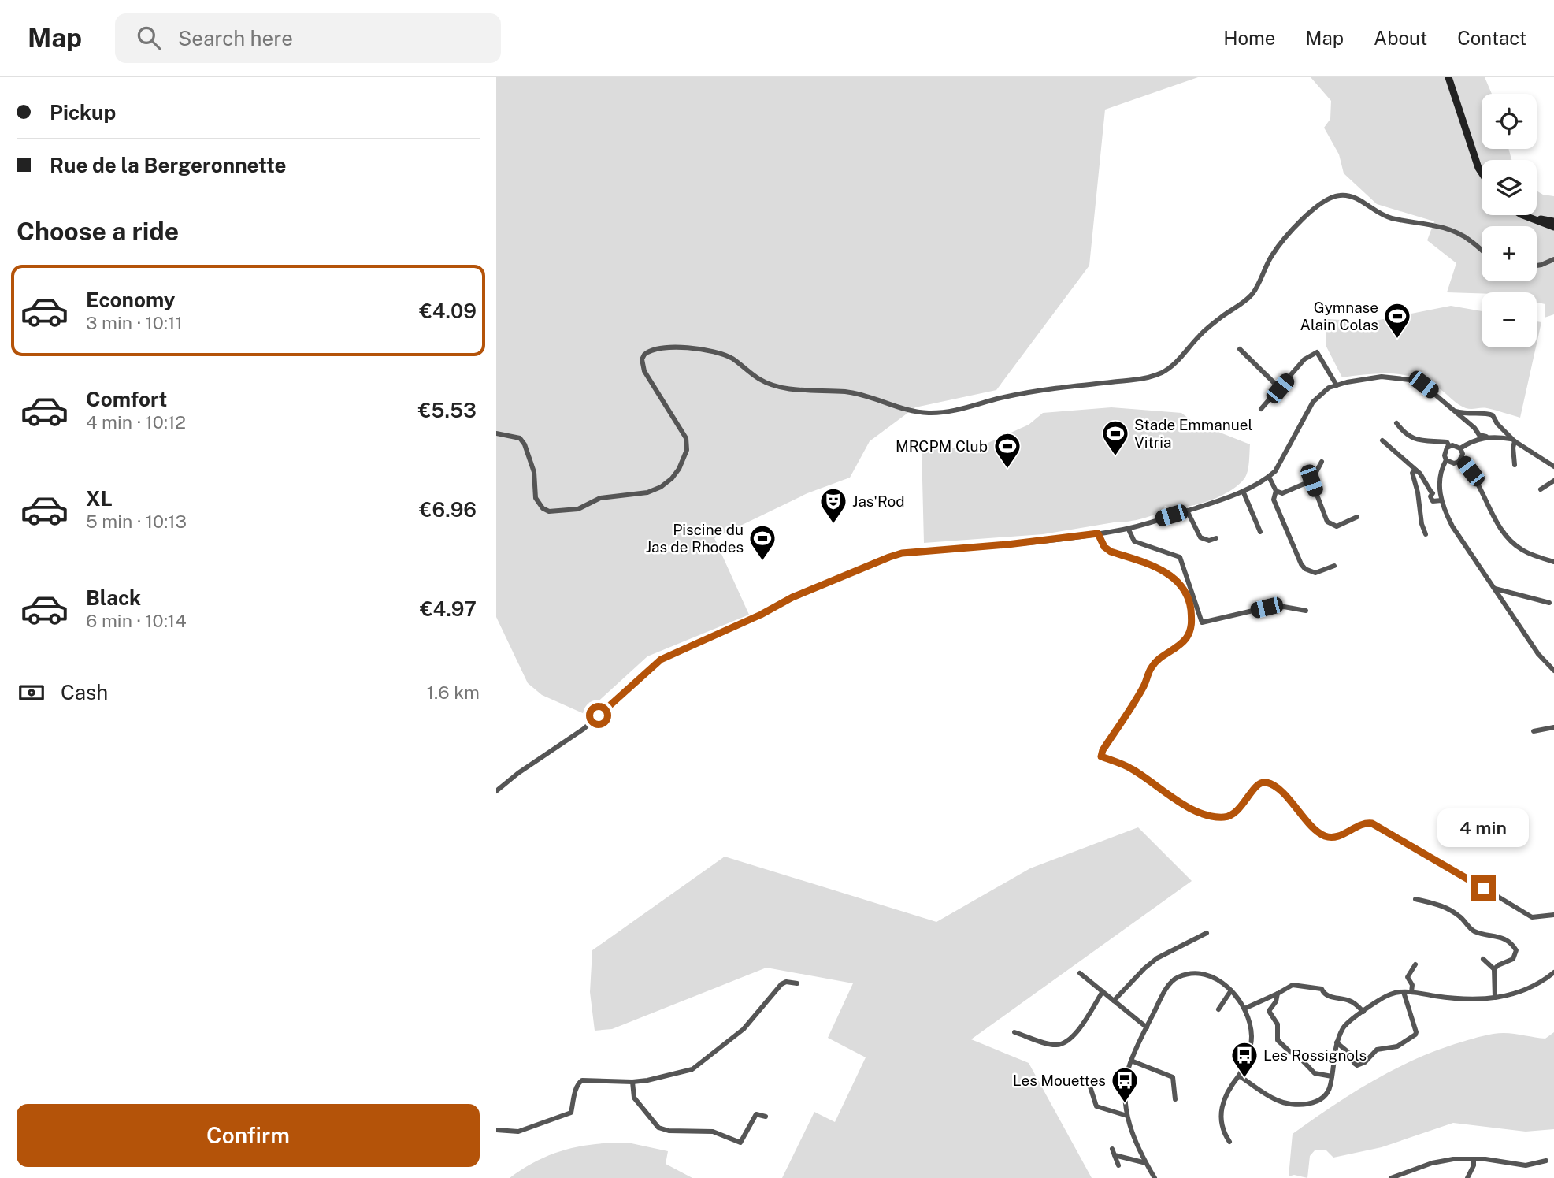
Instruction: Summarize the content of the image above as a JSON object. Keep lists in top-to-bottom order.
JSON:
{
  "places": {
    "sports": [
      "Gymnase Alain Colas",
      "Stade Emmanuel Vitria",
      "MRCPM Club",
      "Piscine du Jas de Rhodes"
    ],
    "theatre": ["Jas'Rod"],
    "bus stop": ["Les Rossignols", "Les Mouettes"]
  },
  "page": {
    "header": "Map",
    "search": "Search here",
    "nav": [
      "Home",
      "Map",
      "About",
      "Contact"
    ],
    "banner": ["Pickup", "Rue de la Bergeronnette"],
    "map_buttons": ["+", "−"],
    "heading": "Choose a ride",
    "list": [
      {
        "name": "Economy",
        "note": "3 min · 10:11",
        "value": "€4.09"
      },
      {
        "name": "Comfort",
        "note": "4 min · 10:12",
        "value": "€5.53"
      },
      {
        "name": "XL",
        "note": "5 min · 10:13",
        "value": "€6.96"
      },
      {
        "name": "Black",
        "note": "6 min · 10:14",
        "value": "€4.97"
      }
    ],
    "pay": ["Cash", "1.6 km"],
    "bubble": "4 min",
    "buttons": "Confirm"
  }
}
